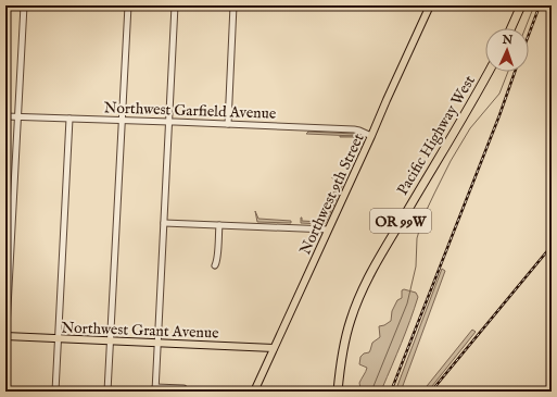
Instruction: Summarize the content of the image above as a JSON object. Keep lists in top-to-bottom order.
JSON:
{
  "streets": {
    "highway": ["Pacific Highway West", "OR 99W"],
    "main road": ["Northwest 9th Street", "Northwest Grant Avenue"],
    "street": ["Northwest Garfield Avenue"]
  },
  "crossings": [
    ["Northwest Garfield Avenue", "Northwest 9th Street"],
    ["Northwest 9th Street", "Northwest Grant Avenue"]
  ],
  "north": "top"
}
